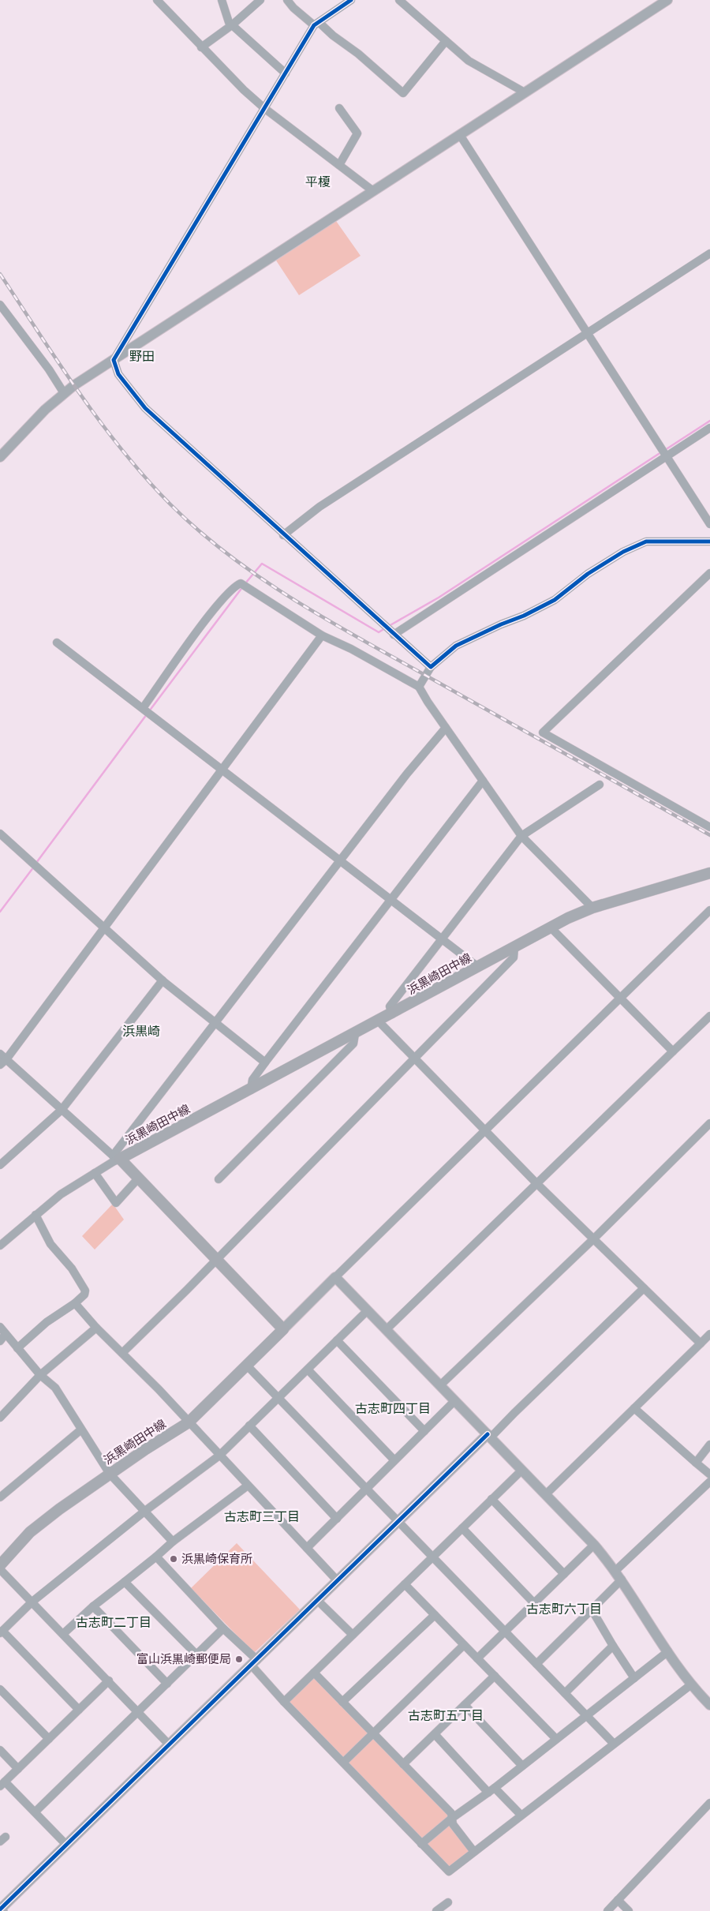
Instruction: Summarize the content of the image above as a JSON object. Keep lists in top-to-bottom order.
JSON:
{
  "streets": {
    "main road": ["浜黒崎田中線"]
  },
  "districts": [
    "平榎",
    "野田",
    "浜黒崎",
    "古志町四丁目",
    "古志町三丁目",
    "古志町六丁目",
    "古志町二丁目",
    "古志町五丁目"
  ],
  "places": ["浜黒崎保育所", "富山浜黒崎郵便局"]
}
